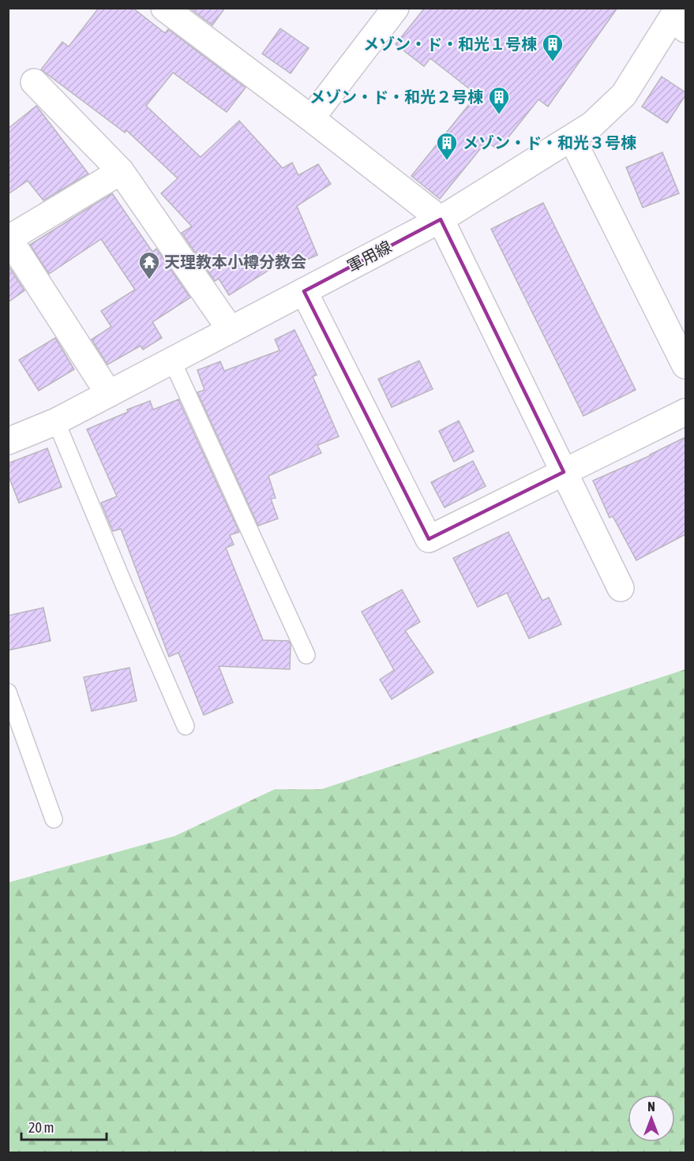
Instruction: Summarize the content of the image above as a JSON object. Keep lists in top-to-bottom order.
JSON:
{
  "streets": {
    "street": ["軍用線"]
  },
  "places": {
    "building": ["メゾン・ド・和光１号棟", "メゾン・ド・和光２号棟", "メゾン・ド・和光３号棟"],
    "temple": ["天理教本小樽分教会"]
  },
  "scale_bar": "20 m",
  "north": "top"
}
